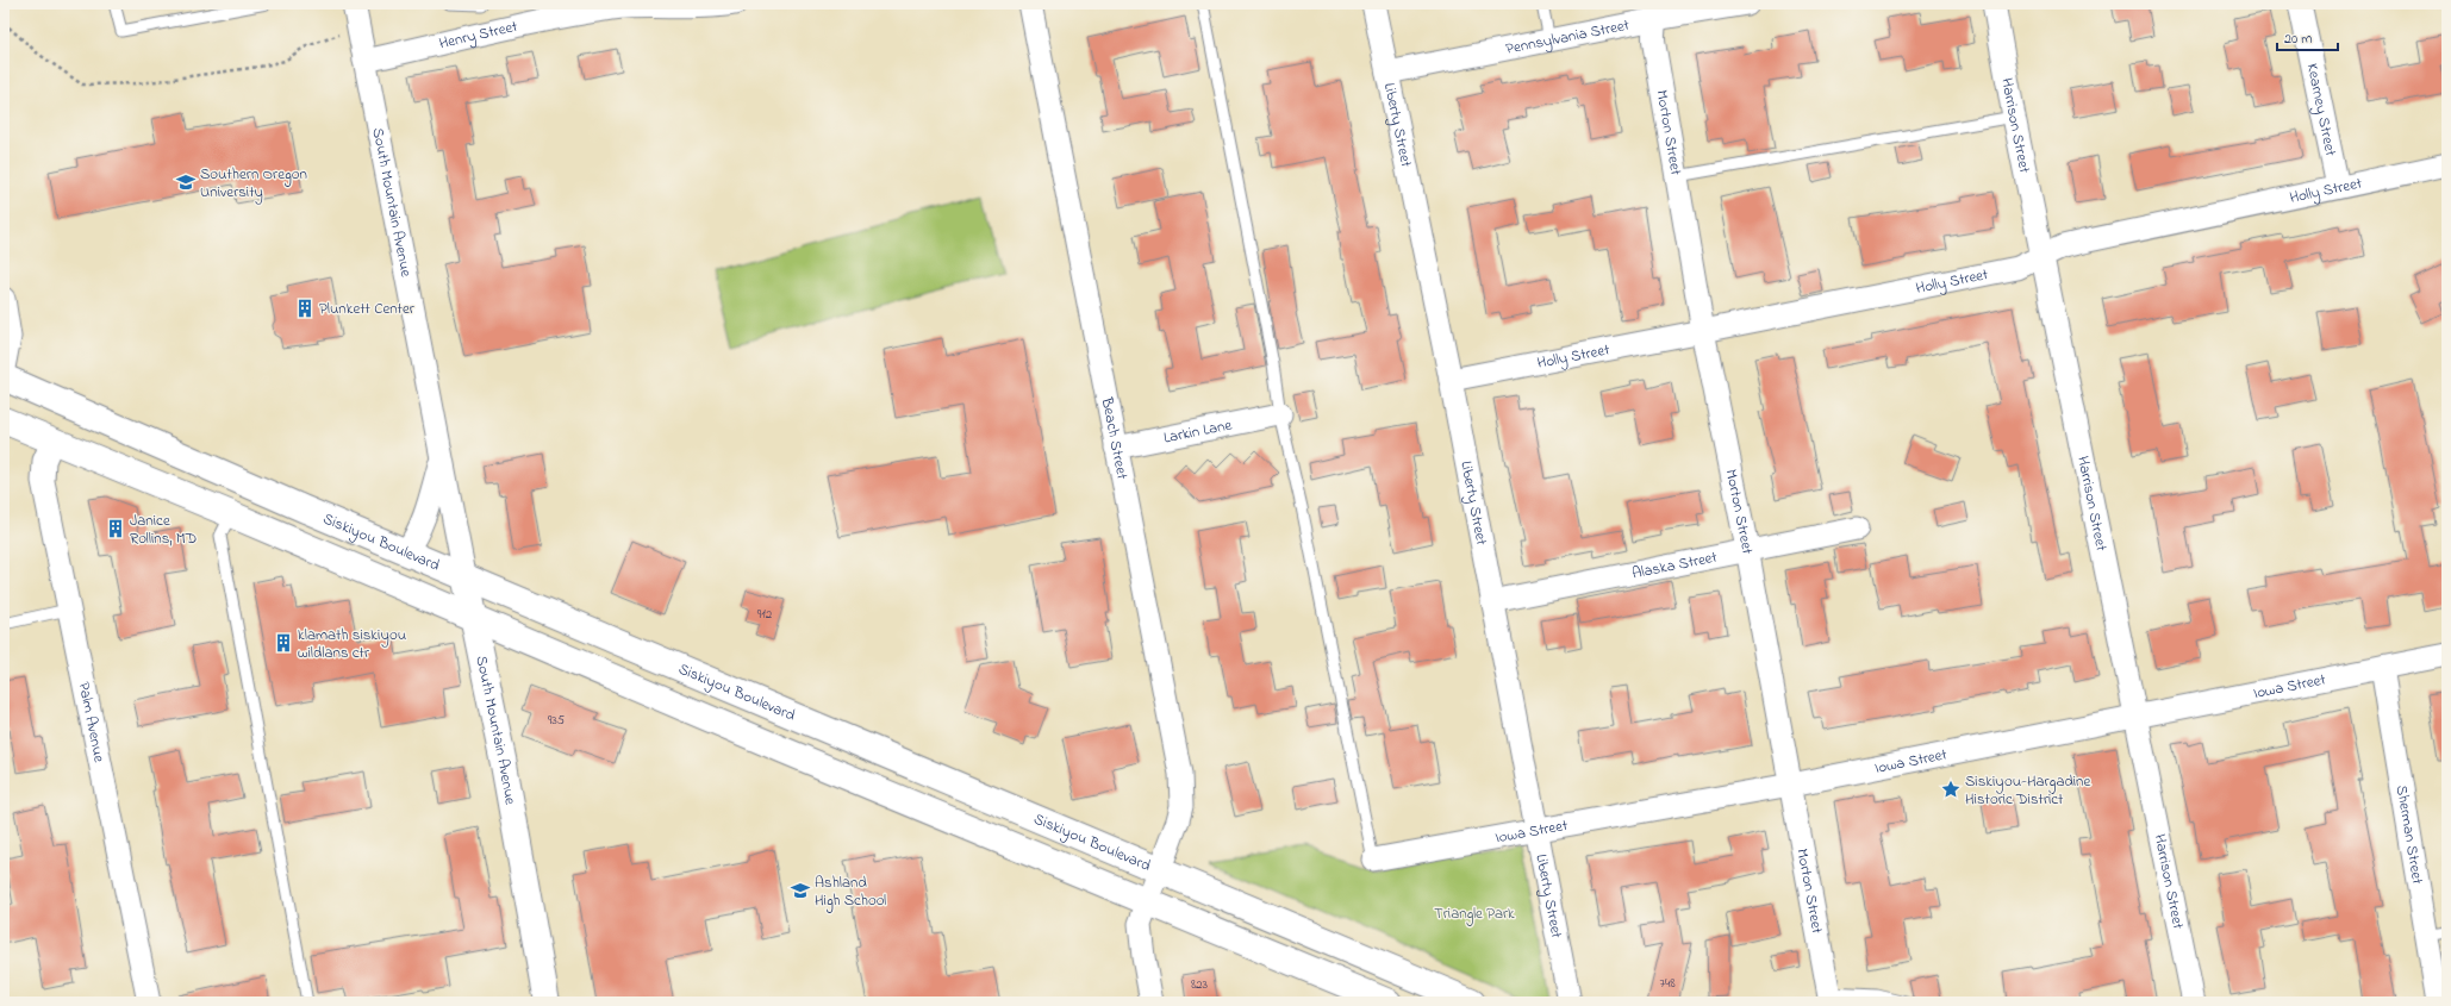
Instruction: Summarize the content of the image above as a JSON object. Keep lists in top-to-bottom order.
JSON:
{
  "streets": {
    "main road": ["South Mountain Avenue", "Siskiyou Boulevard"],
    "street": [
      "Henry Street",
      "Pennsylvania Street",
      "Kearney Street",
      "Liberty Street",
      "Harrison Street",
      "Morton Street",
      "Holly Street",
      "Larkin Lane",
      "Beach Street",
      "Alaska Street",
      "Iowa Street",
      "Palm Avenue",
      "Sherman Street"
    ]
  },
  "crossings": [
    ["Henry Street", "South Mountain Avenue"],
    ["Pennsylvania Street", "Liberty Street"],
    ["Pennsylvania Street", "Morton Street"],
    ["Kearney Street", "Holly Street"],
    ["Liberty Street", "Holly Street"],
    ["Liberty Street", "Alaska Street"],
    ["Liberty Street", "Iowa Street"],
    ["Harrison Street", "Holly Street"],
    ["Harrison Street", "Iowa Street"],
    ["Morton Street", "Holly Street"],
    ["Morton Street", "Alaska Street"],
    ["Morton Street", "Iowa Street"],
    ["South Mountain Avenue", "Siskiyou Boulevard"],
    ["Larkin Lane", "Beach Street"],
    ["Beach Street", "Siskiyou Boulevard"],
    ["Iowa Street", "Sherman Street"]
  ],
  "parks": ["Triangle Park"],
  "places": {
    "school or university": ["Southern Oregon University", "Ashland High School"],
    "building": ["Plunkett Center", "Janice Rollins, MD", "klamath siskiyou wildlans ctr"],
    "place": ["Siskiyou-Hargadine Historic District"]
  },
  "house_numbers": [
    "912",
    "935",
    "748",
    "823"
  ],
  "scale_bar": "20 m"
}
